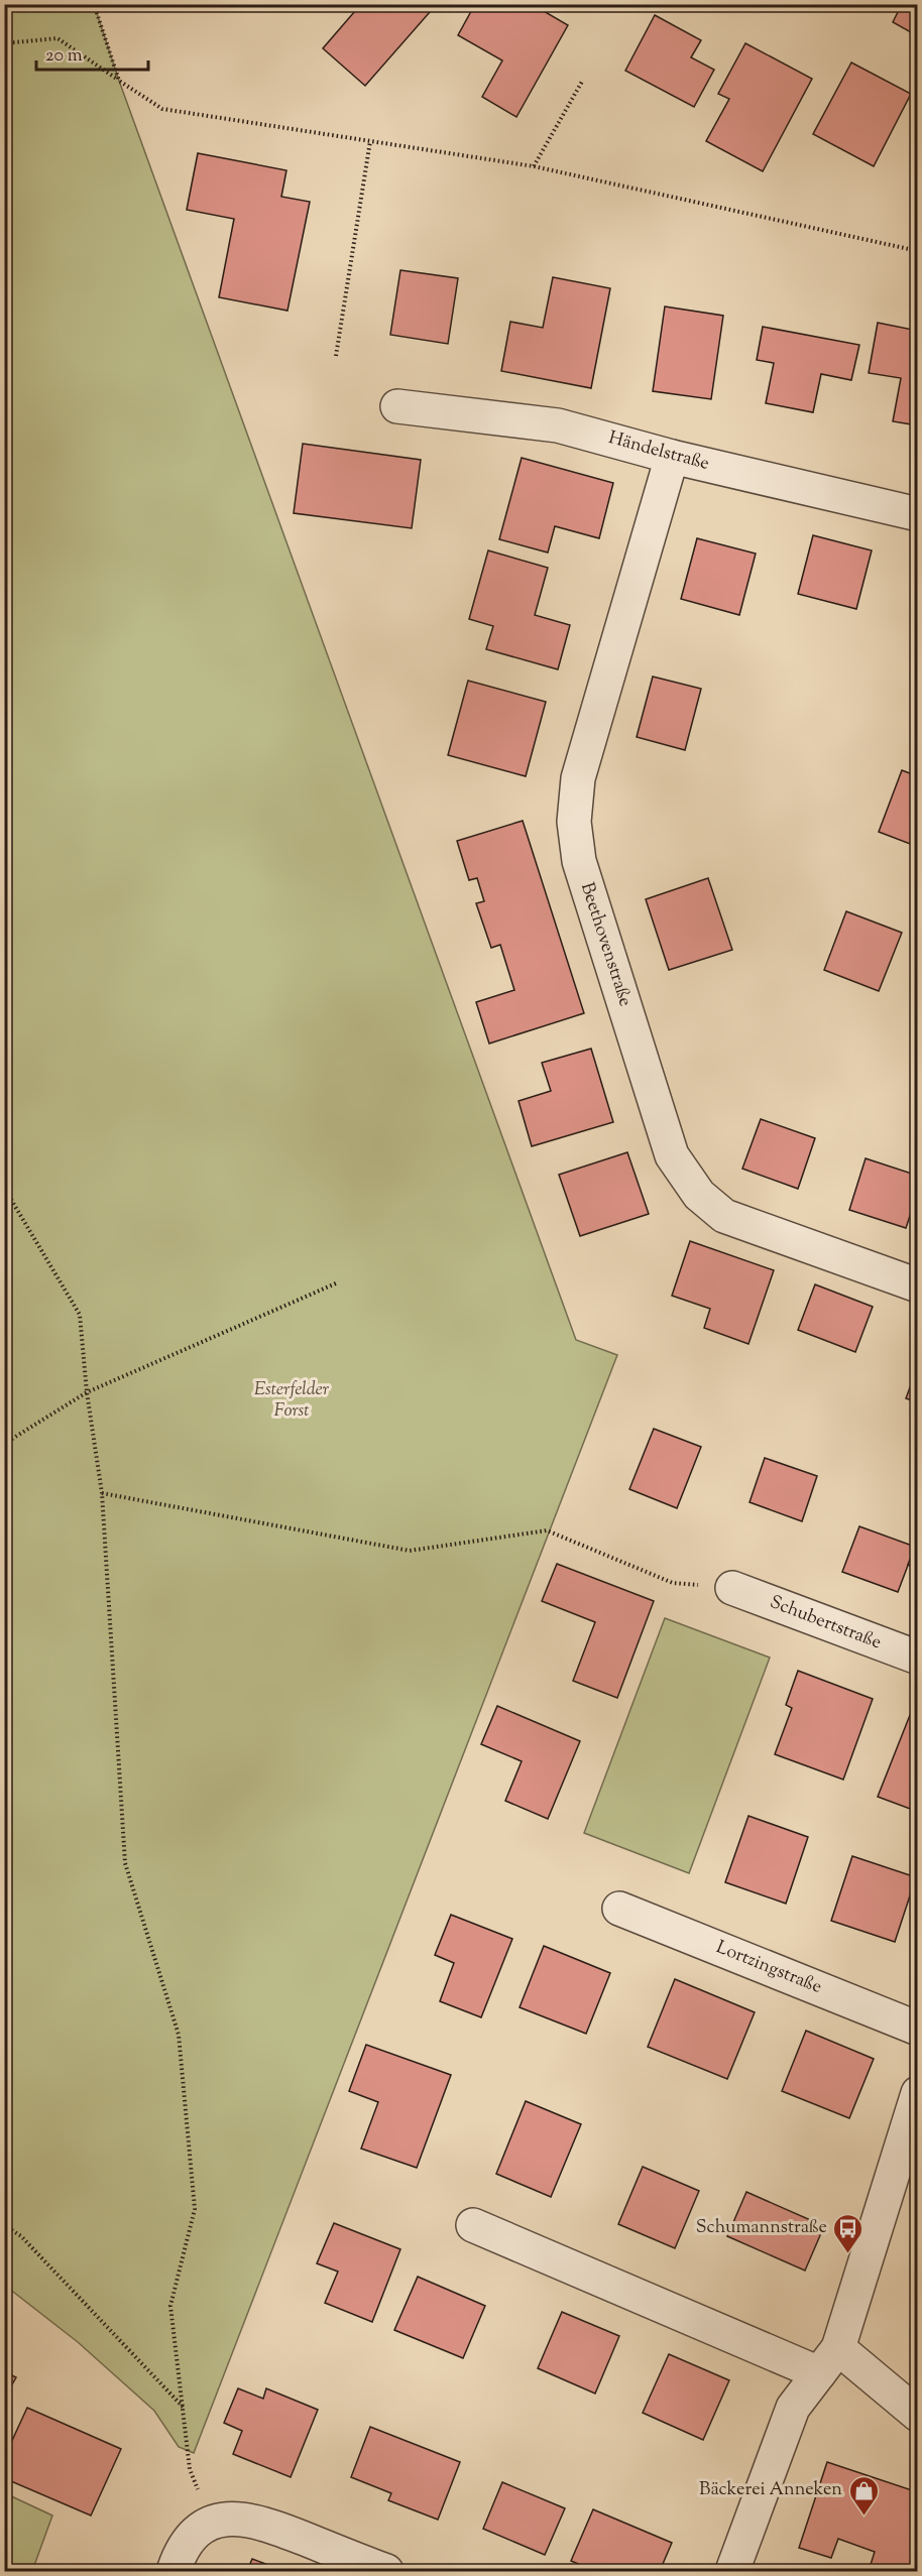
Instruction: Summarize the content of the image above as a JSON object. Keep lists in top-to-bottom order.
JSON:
{
  "streets": {
    "street": [
      "Händelstraße",
      "Beethovenstraße",
      "Schubertstraße",
      "Lortzingstraße"
    ]
  },
  "crossings": [
    ["Händelstraße", "Beethovenstraße"]
  ],
  "parks": ["Esterfelder Forst"],
  "places": {
    "bus stop": ["Schumannstraße"],
    "shop": ["Bäckerei Anneken"]
  },
  "scale_bar": "20 m"
}
